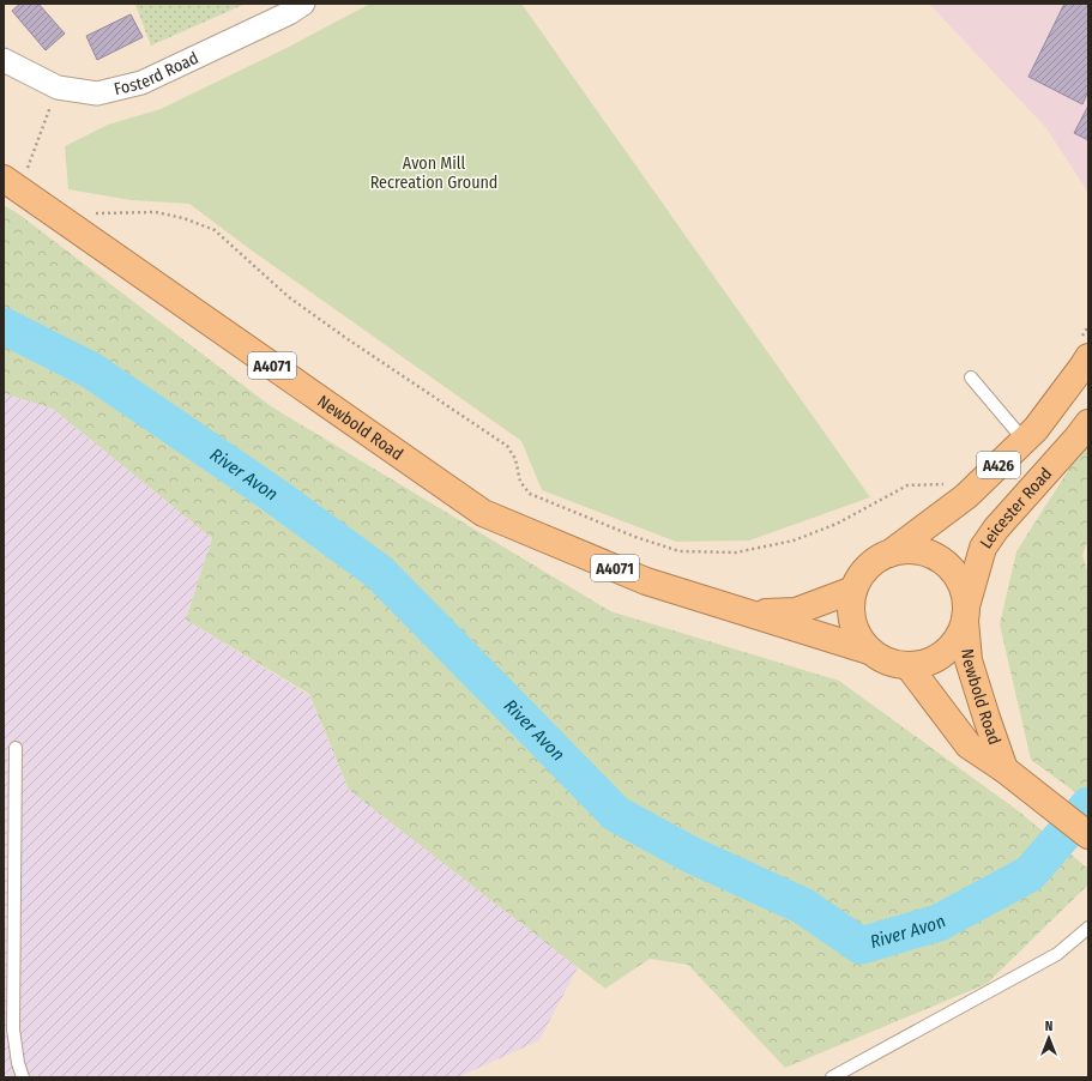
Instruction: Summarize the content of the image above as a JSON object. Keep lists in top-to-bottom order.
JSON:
{
  "streets": {
    "highway": [
      "A4071",
      "Newbold Road",
      "A426",
      "Leicester Road"
    ],
    "street": ["Fosterd Road"]
  },
  "crossings": [
    ["Newbold Road", "A426"],
    ["Newbold Road", "Leicester Road"],
    ["A426", "Leicester Road"]
  ],
  "water": ["River Avon"],
  "parks": ["Avon Mill Recreation Ground"],
  "north": "top"
}
